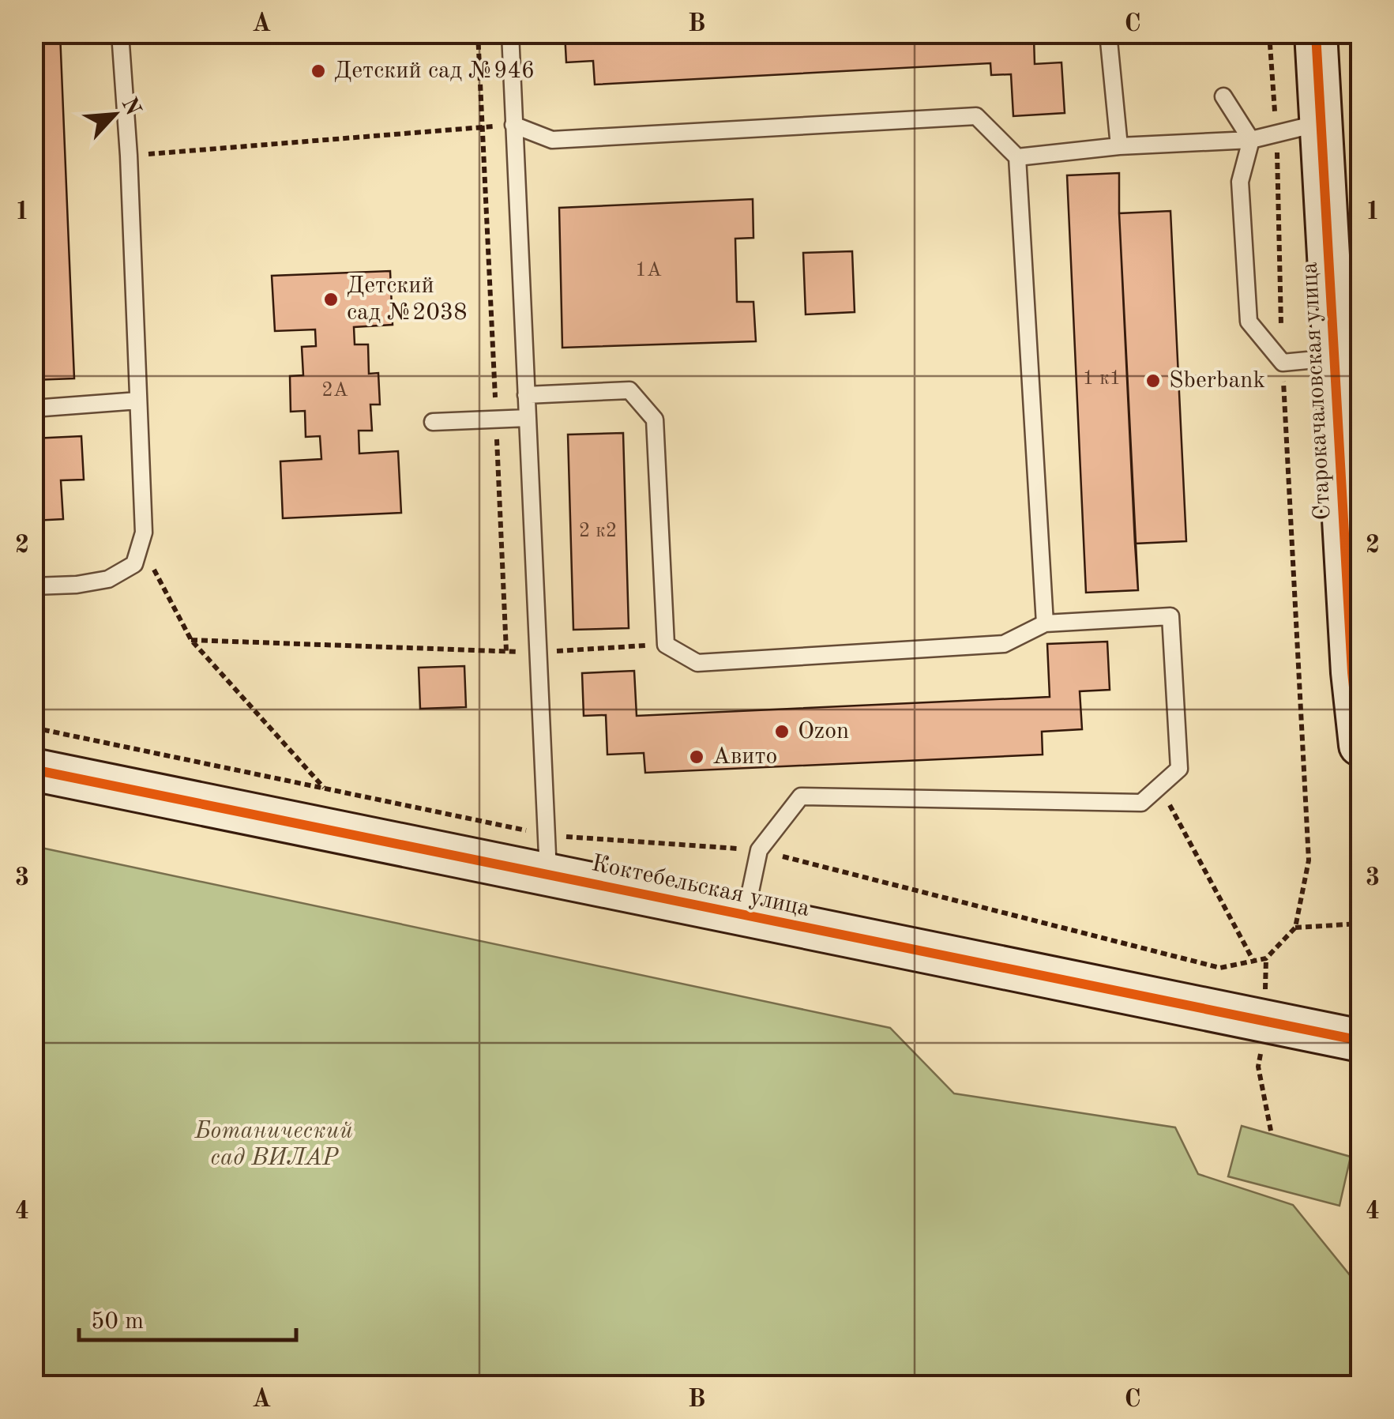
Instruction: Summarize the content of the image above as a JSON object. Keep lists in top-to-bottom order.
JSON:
{
  "streets": {
    "street": ["Старокачаловская улица", "Коктебельская улица"]
  },
  "parks": ["Ботанический сад ВИЛАР"],
  "places": [
    "Детский сад №946",
    "Детский сад №2038",
    "Sberbank",
    "Ozon",
    "Авито"
  ],
  "house_numbers": [
    "1А",
    "1 к1",
    "2А",
    "2 к2"
  ],
  "scale_bar": "50 m",
  "north": "top right",
  "grid": {
    "columns": ["A", "B", "C"],
    "rows": [
      "1",
      "2",
      "3",
      "4"
    ]
  }
}
